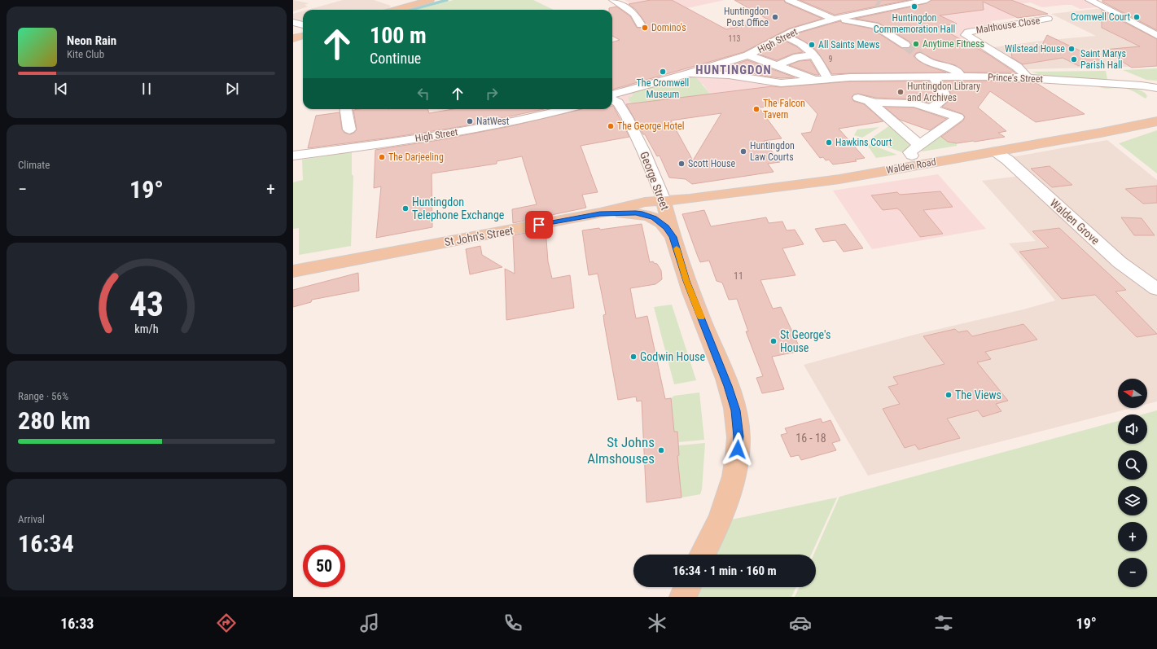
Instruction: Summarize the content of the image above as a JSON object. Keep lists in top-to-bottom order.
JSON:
{
  "streets": {
    "main road": ["Walden Road", "George Street", "St John's Street"],
    "street": [
      "Malthouse Close",
      "High Street",
      "Prince's Street",
      "Walden Grove"
    ]
  },
  "crossings": [
    ["Malthouse Close", "Prince's Street"],
    ["High Street", "Prince's Street"],
    ["High Street", "George Street"],
    ["Walden Road", "George Street"],
    ["Walden Road", "Walden Grove"],
    ["Walden Road", "St John's Street"],
    ["George Street", "St John's Street"]
  ],
  "districts": ["HUNTINGDON"],
  "places": [
    "Huntingdon Commemoration Hall",
    "Huntingdon Post Office",
    "Cromwell Court",
    "Domino's",
    "Anytime Fitness",
    "All Saints Mews",
    "Wilstead House",
    "Saint Marys Parish Hall",
    "The Cromwell Museum",
    "Huntingdon Library and Archives",
    "The Falcon Tavern",
    "NatWest",
    "The George Hotel",
    "Hawkins Court",
    "Huntingdon Law Courts",
    "The Darjeeling",
    "Scott House",
    "Huntingdon Telephone Exchange",
    "St George's House",
    "Godwin House",
    "The Views",
    "St Johns Almshouses"
  ],
  "house_numbers": [
    "113",
    "9",
    "11",
    "16 - 18"
  ],
  "north": "left",
  "page": {
    "turn": ["100 m", "Continue"],
    "song": ["Neon Rain", "Kite Club"],
    "tile": [
      "Climate",
      ["Range · 56%", "280 km"],
      ["Arrival", "16:34"]
    ],
    "heat": ["−", "19°", "+"],
    "map_buttons": ["+", "−"],
    "limit": "50",
    "trip": "16:34 · 1 min · 160 m",
    "tabs": ["16:33", "19°"],
    "gauge": ["43", "km/h"]
  }
}
